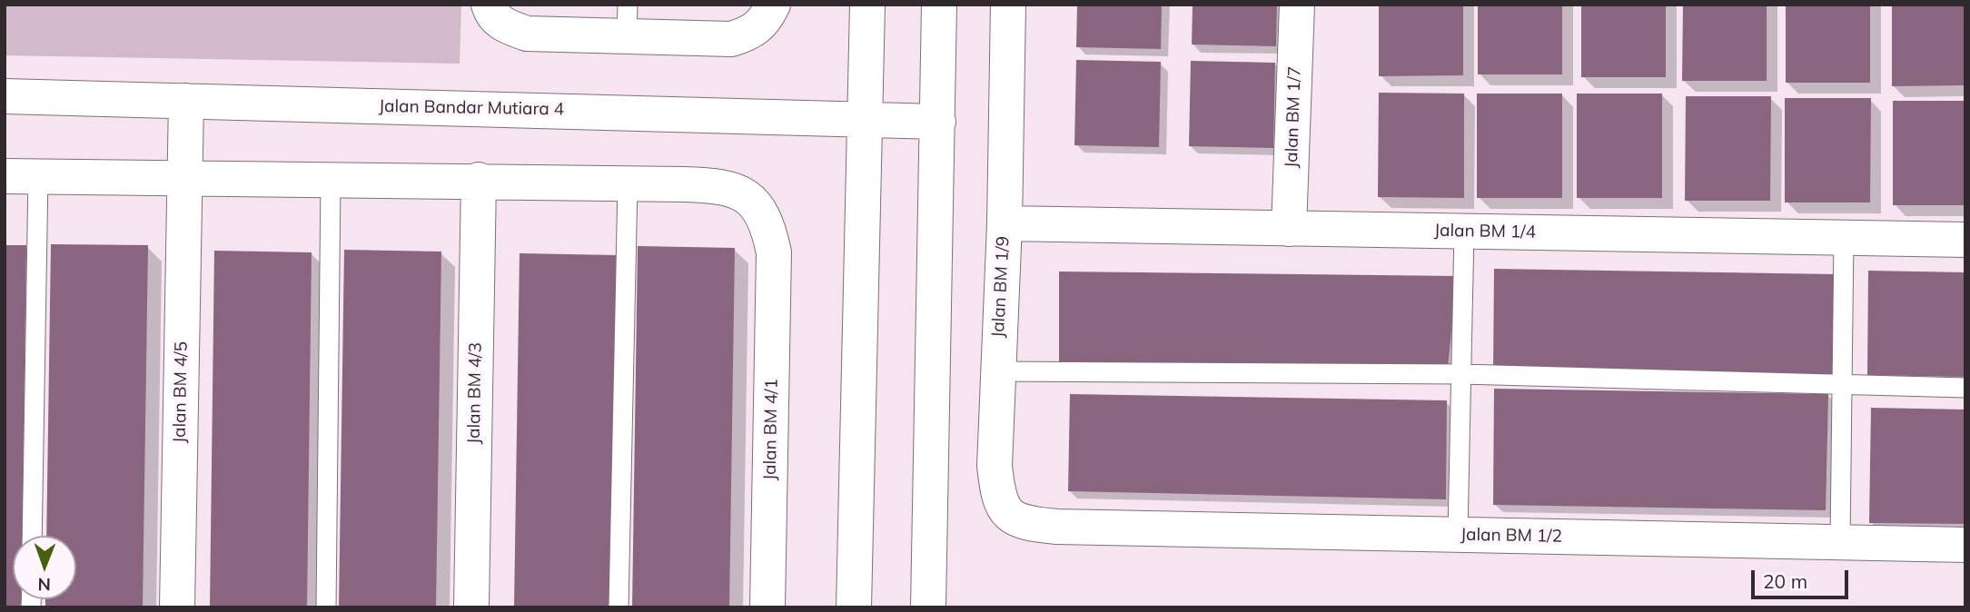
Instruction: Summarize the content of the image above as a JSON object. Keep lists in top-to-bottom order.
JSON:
{
  "streets": {
    "street": [
      "Jalan Bandar Mutiara 4",
      "Jalan BM 1/7",
      "Jalan BM 1/4",
      "Jalan BM 1/9",
      "Jalan BM 4/5",
      "Jalan BM 4/3",
      "Jalan BM 4/1",
      "Jalan BM 1/2"
    ]
  },
  "crossings": [
    ["Jalan Bandar Mutiara 4", "Jalan BM 4/5"],
    ["Jalan BM 1/7", "Jalan BM 1/4"],
    ["Jalan BM 1/4", "Jalan BM 1/9"],
    ["Jalan BM 1/9", "Jalan BM 1/2"],
    ["Jalan BM 4/5", "Jalan BM 4/1"],
    ["Jalan BM 4/3", "Jalan BM 4/1"]
  ],
  "scale_bar": "20 m",
  "north": "bottom"
}
